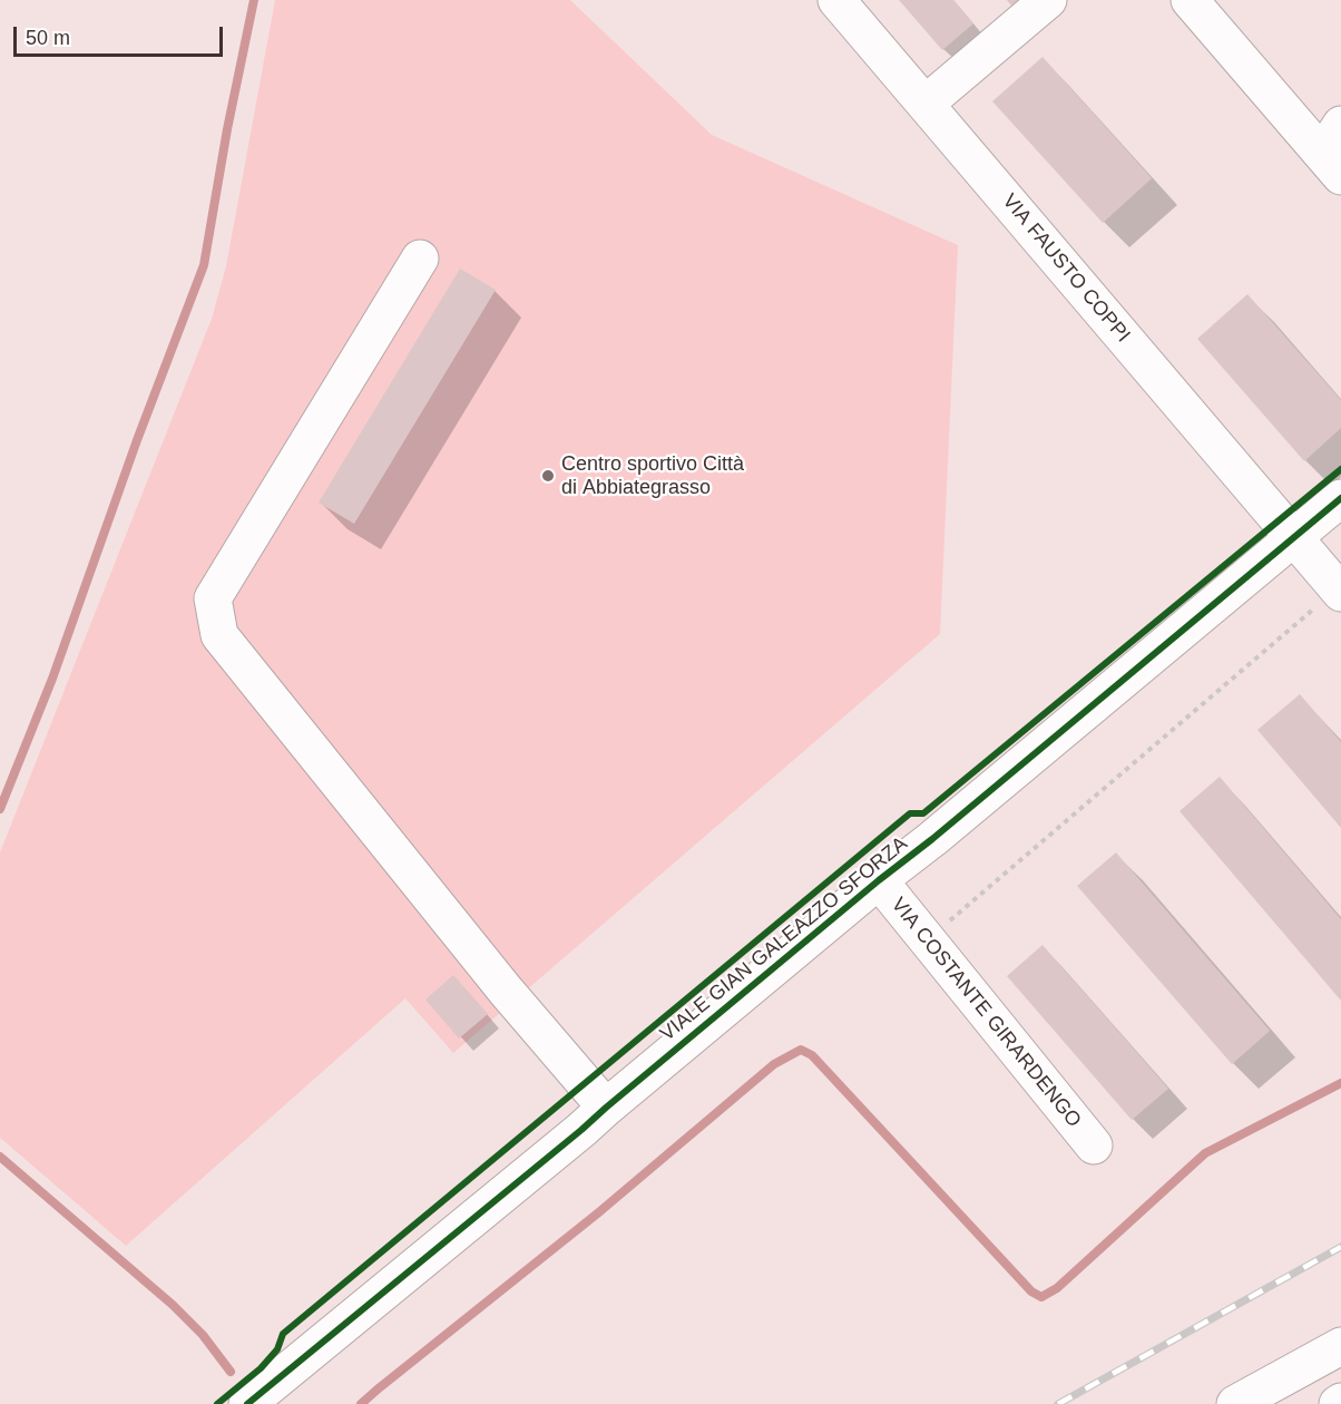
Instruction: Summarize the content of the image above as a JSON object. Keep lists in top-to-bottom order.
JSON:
{
  "streets": {
    "street": ["VIA FAUSTO COPPI", "VIALE GIAN GALEAZZO SFORZA", "VIA COSTANTE GIRARDENGO"]
  },
  "crossings": [
    ["VIA FAUSTO COPPI", "VIALE GIAN GALEAZZO SFORZA"],
    ["VIALE GIAN GALEAZZO SFORZA", "VIA COSTANTE GIRARDENGO"]
  ],
  "places": ["Centro sportivo Città di Abbiategrasso"],
  "scale_bar": "50 m"
}
